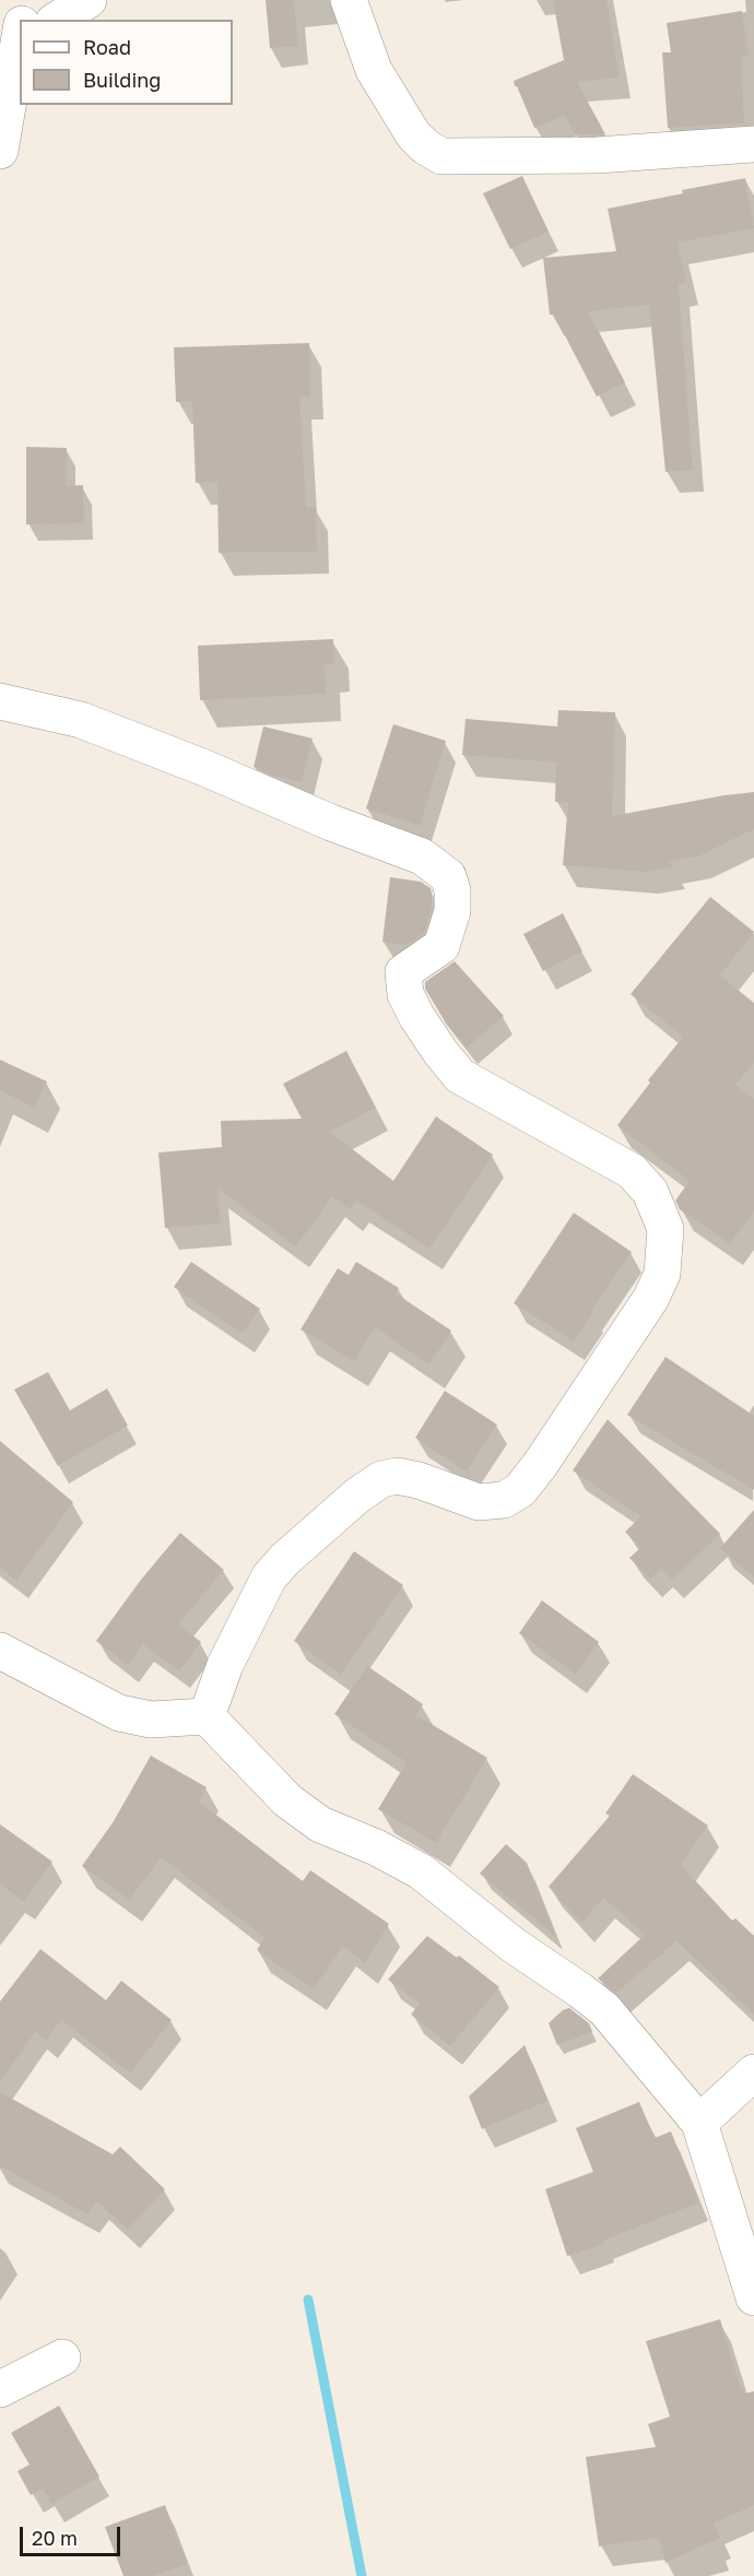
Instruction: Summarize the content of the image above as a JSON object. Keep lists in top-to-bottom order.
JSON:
{
  "legend": ["Road", "Building"],
  "scale_bar": "20 m"
}
